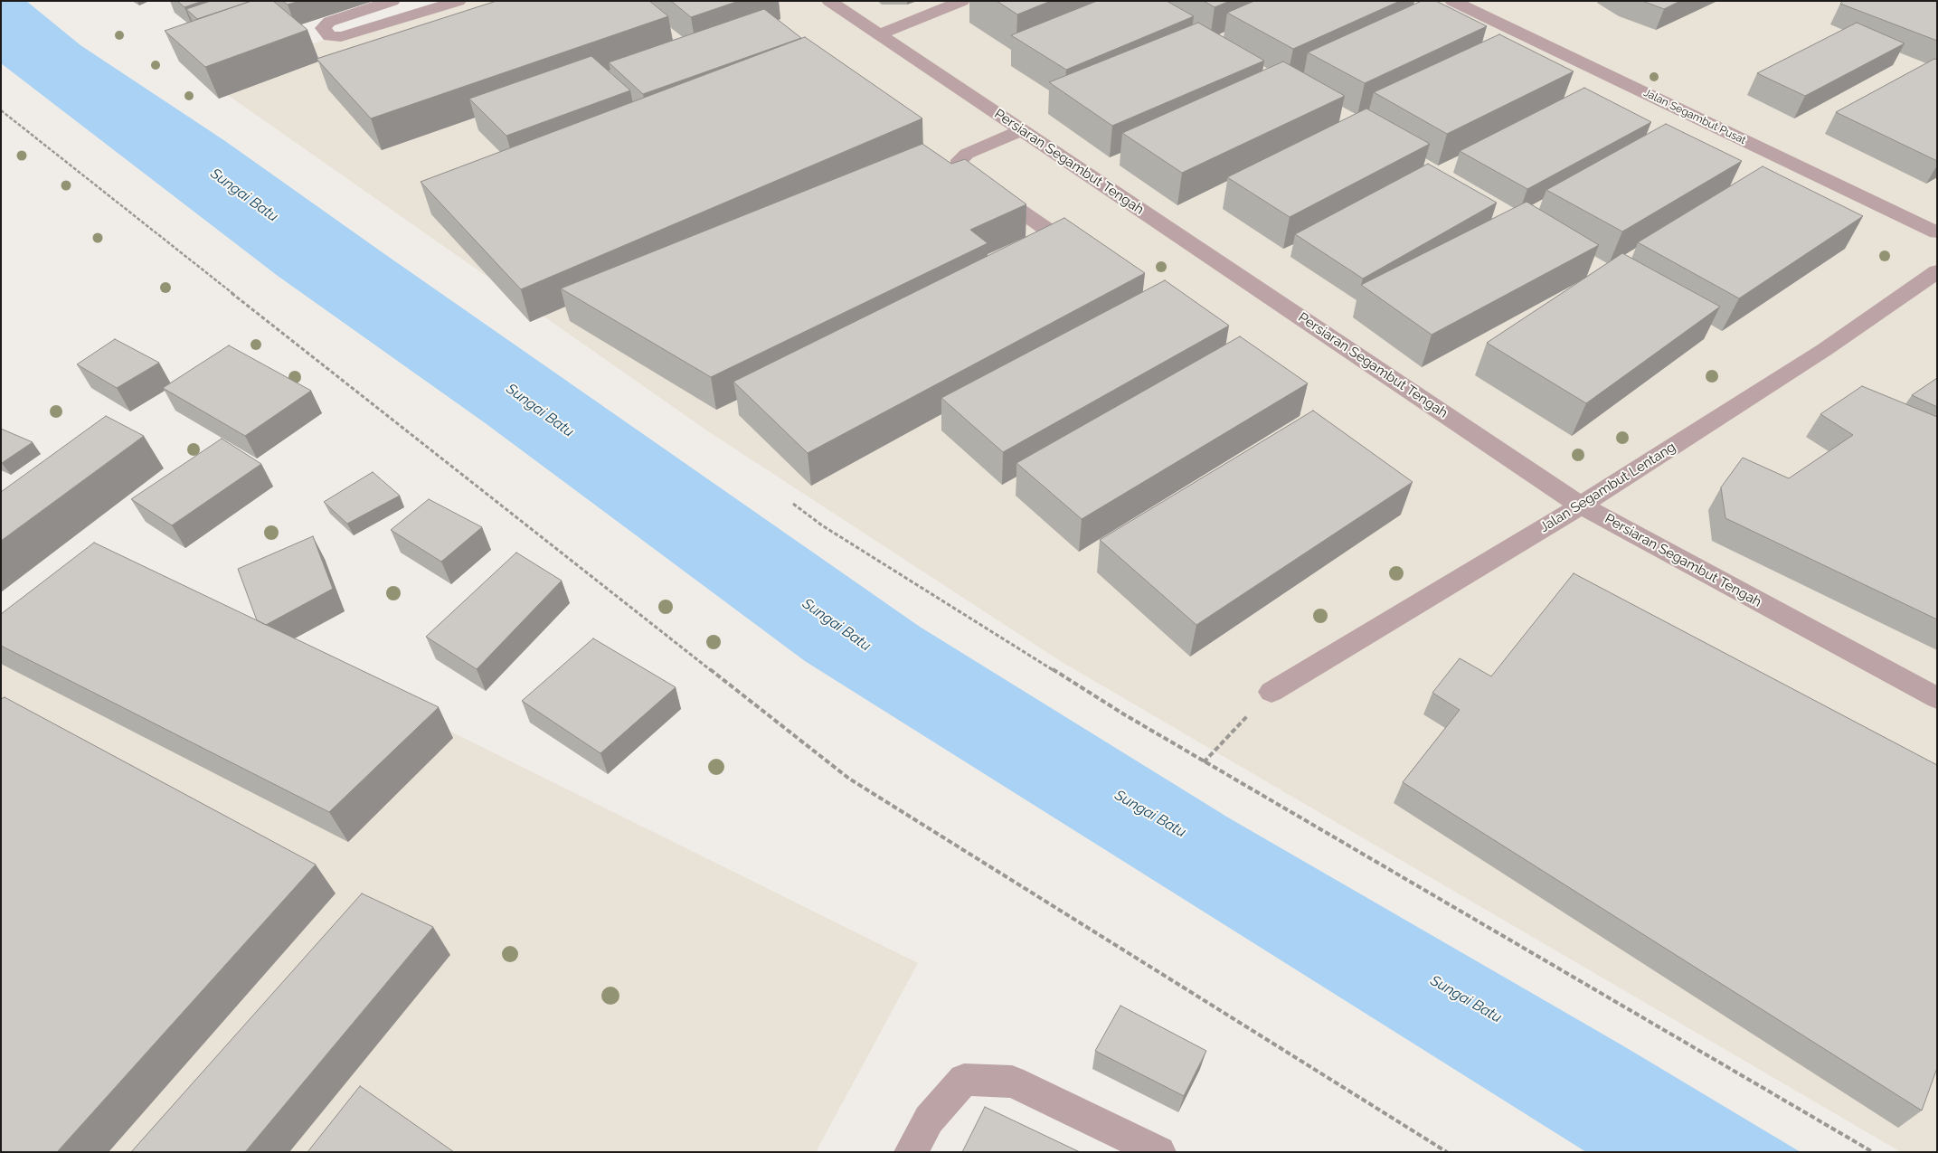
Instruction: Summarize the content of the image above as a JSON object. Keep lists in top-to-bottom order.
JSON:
{
  "streets": {
    "street": ["Jalan Segambut Pusat", "Persiaran Segambut Tengah", "Jalan Segambut Lentang"]
  },
  "crossings": [
    ["Persiaran Segambut Tengah", "Jalan Segambut Lentang"]
  ],
  "water": ["Sungai Batu"]
}
